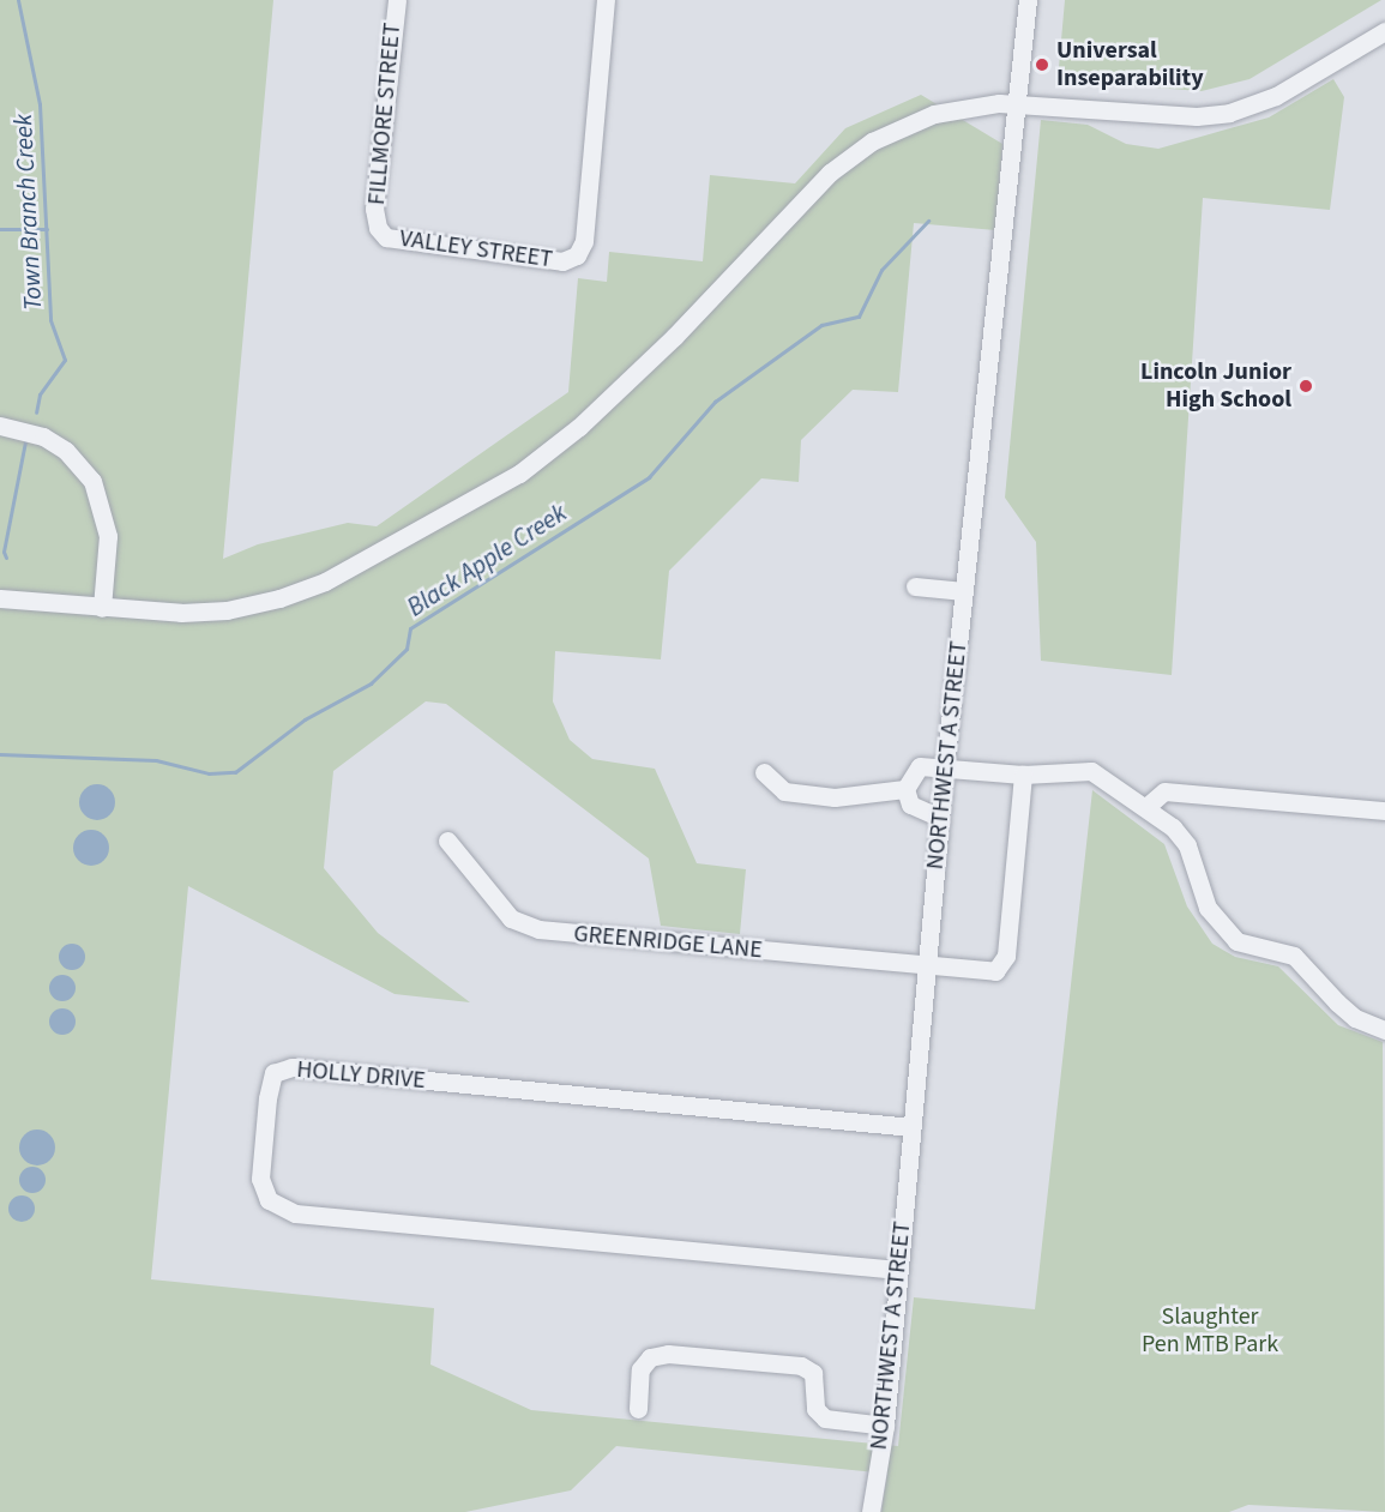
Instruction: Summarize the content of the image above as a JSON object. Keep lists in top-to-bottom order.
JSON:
{
  "streets": {
    "street": [
      "FILLMORE STREET",
      "VALLEY STREET",
      "NORTHWEST A STREET",
      "GREENRIDGE LANE",
      "HOLLY DRIVE"
    ]
  },
  "crossings": [
    ["FILLMORE STREET", "VALLEY STREET"],
    ["NORTHWEST A STREET", "GREENRIDGE LANE"],
    ["NORTHWEST A STREET", "HOLLY DRIVE"]
  ],
  "water": ["Town Branch Creek", "Black Apple Creek"],
  "parks": ["Slaughter Pen MTB Park"],
  "places": ["Universal Inseparability", "Lincoln Junior High School"]
}
